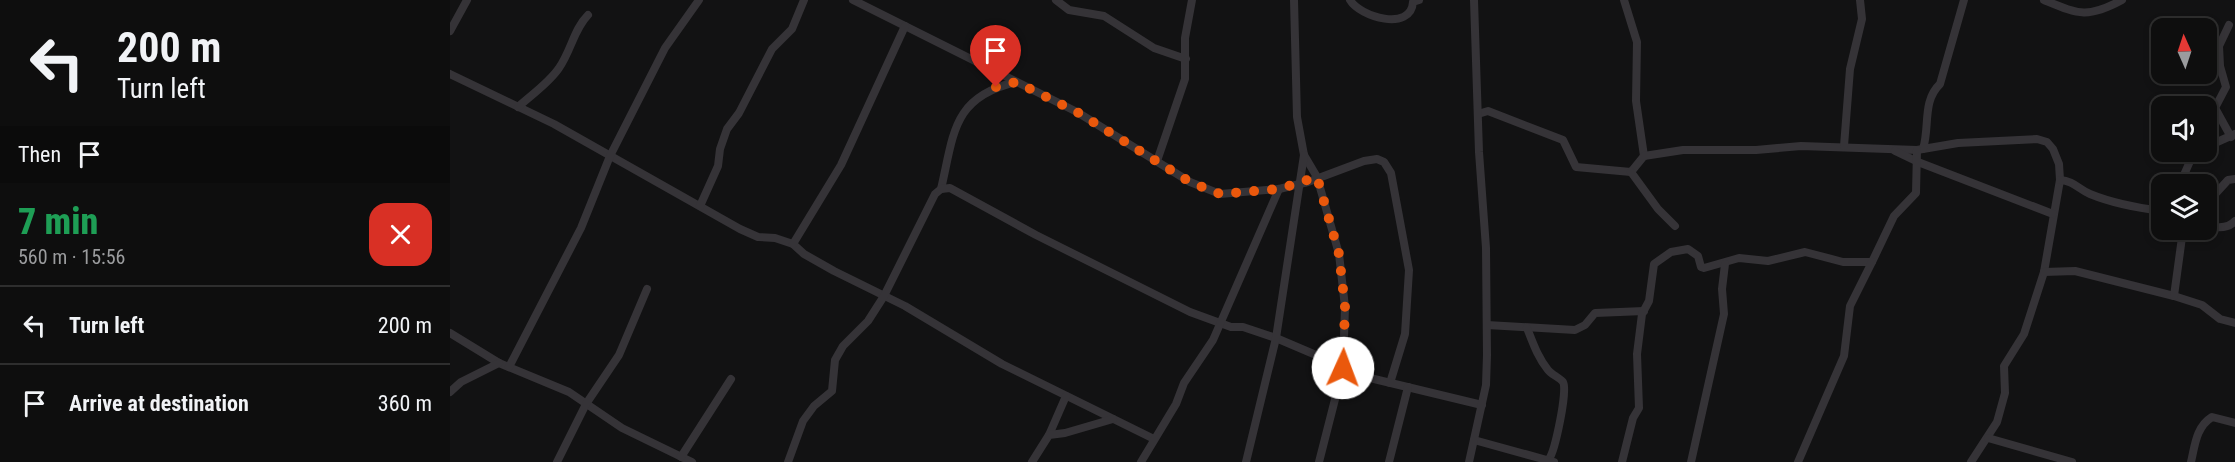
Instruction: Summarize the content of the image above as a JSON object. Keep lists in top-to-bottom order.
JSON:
{
  "north": "top",
  "page": {
    "turn": ["200 m", "Turn left"],
    "then": "Then",
    "heading": ["7 min", "560 m · 15:56"],
    "list": [
      {
        "name": "Turn left",
        "value": "200 m"
      },
      {
        "name": "Arrive at destination",
        "value": "360 m"
      }
    ]
  }
}
